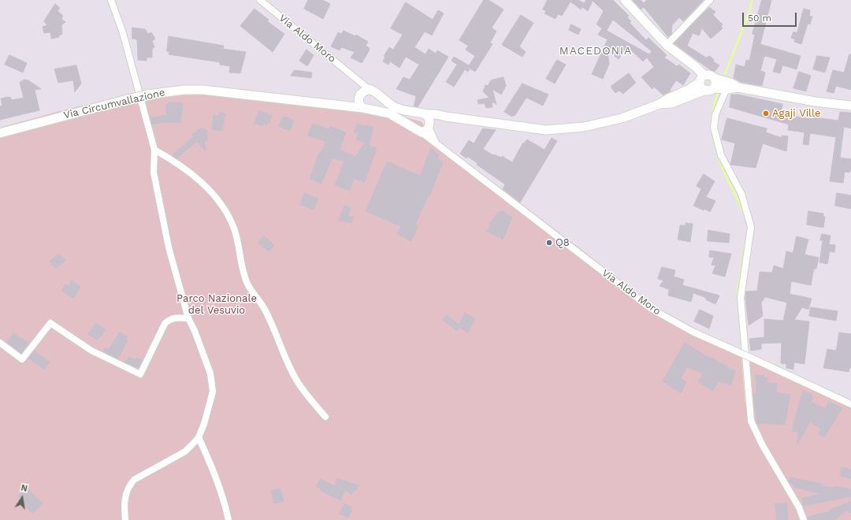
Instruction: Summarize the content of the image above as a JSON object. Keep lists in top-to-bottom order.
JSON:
{
  "streets": {
    "main road": ["Via Circumvallazione"],
    "street": ["Via Aldo Moro"]
  },
  "crossings": [
    ["Via Aldo Moro", "Via Circumvallazione"]
  ],
  "districts": ["MACEDONIA"],
  "parks": ["Parco Nazionale del Vesuvio"],
  "places": ["Agaji Ville", "Q8"],
  "scale_bar": "50 m",
  "north": "top"
}
